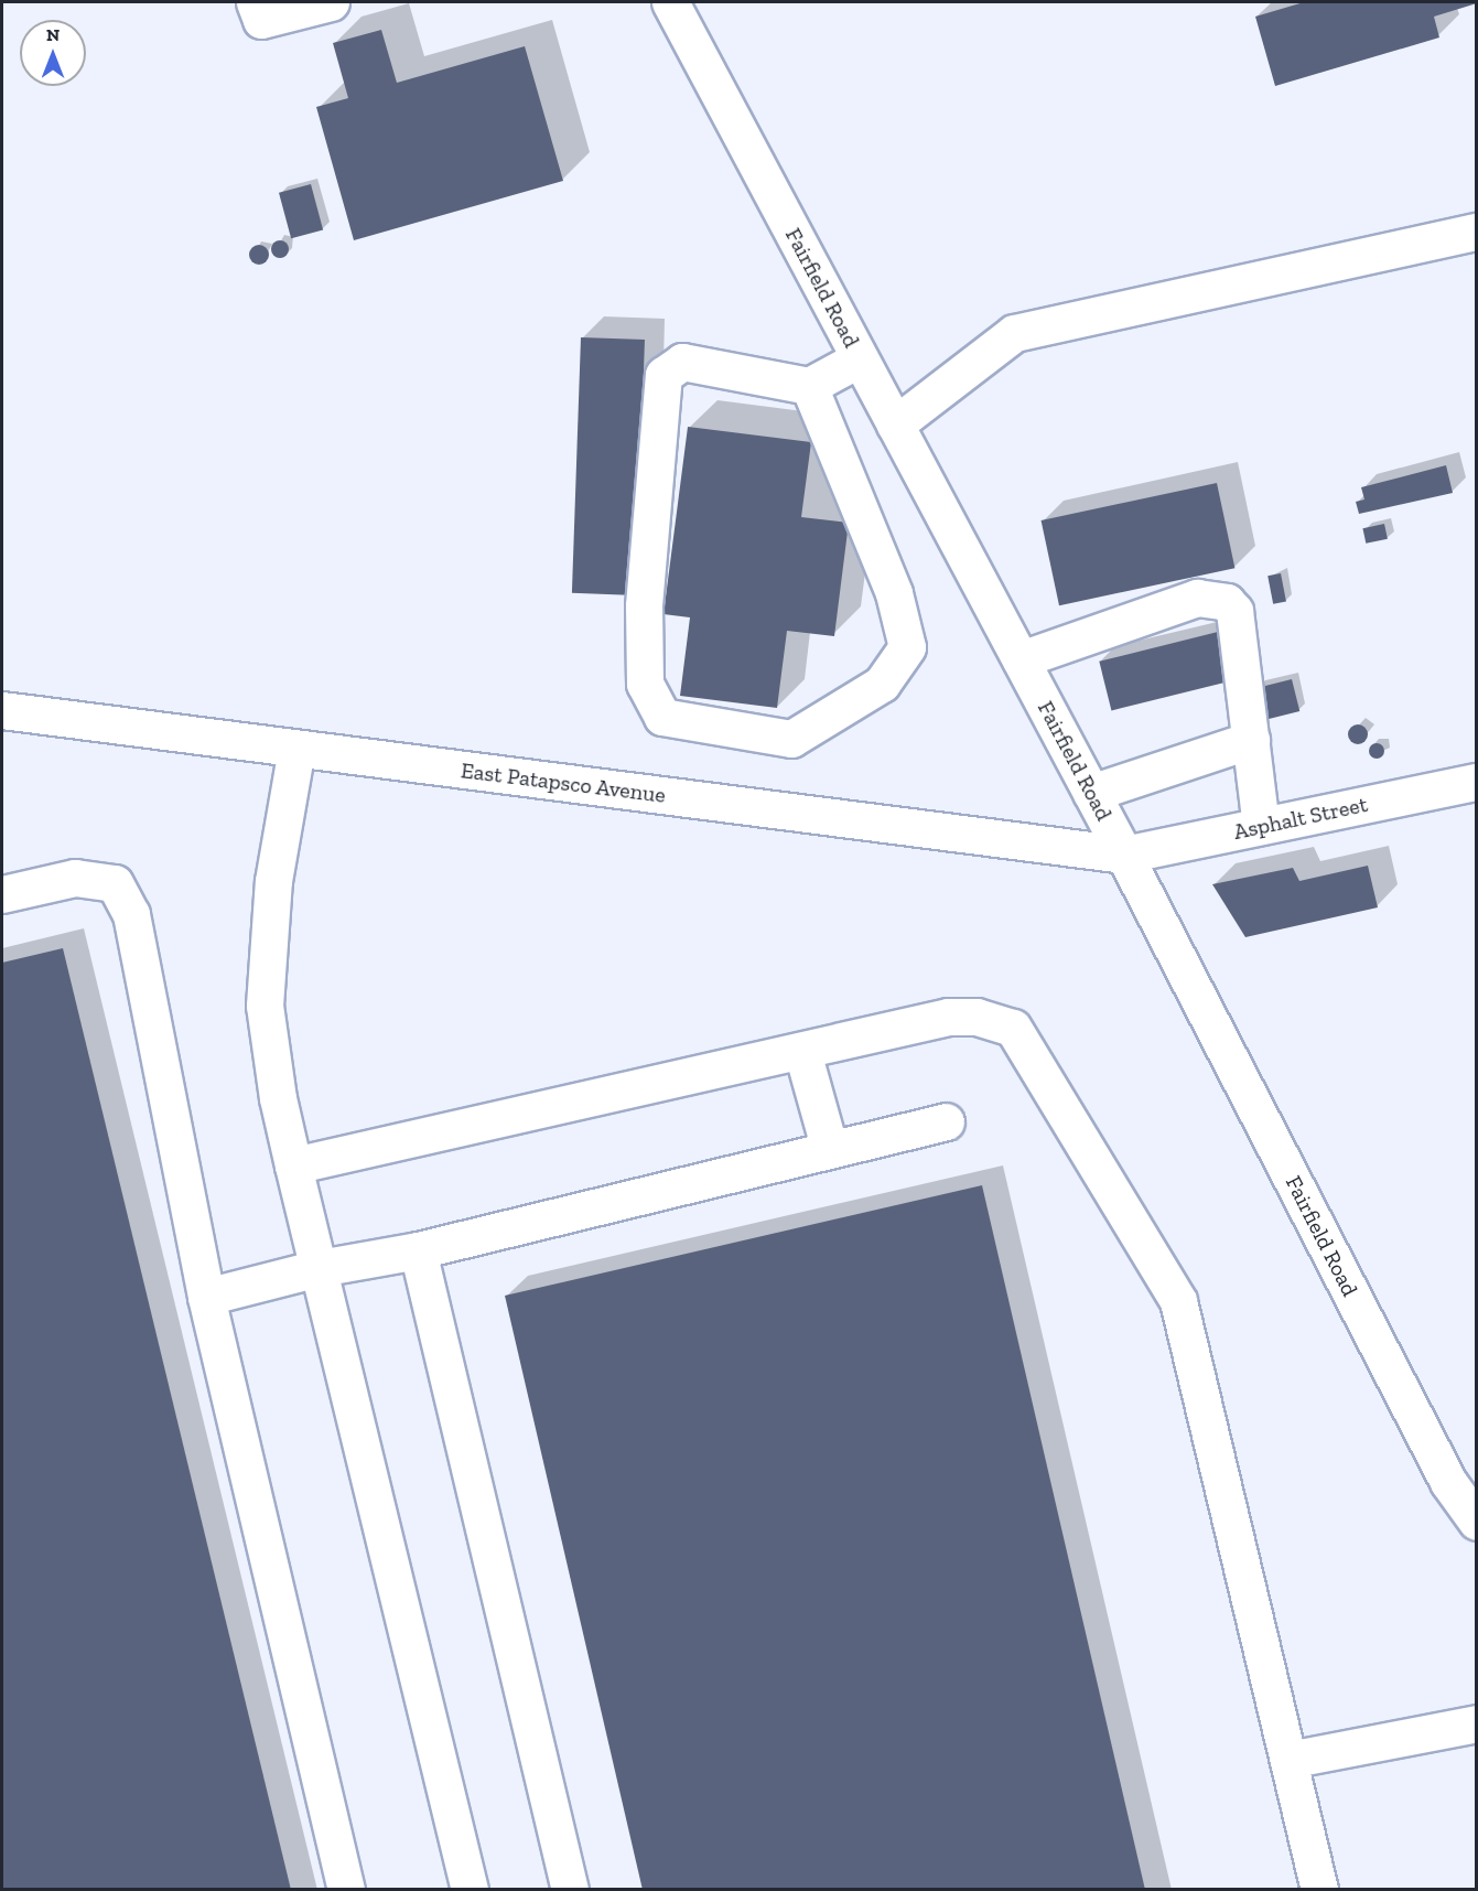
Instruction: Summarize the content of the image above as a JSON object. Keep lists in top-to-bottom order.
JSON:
{
  "streets": {
    "street": ["Fairfield Road", "East Patapsco Avenue", "Asphalt Street"]
  },
  "crossings": [
    ["Fairfield Road", "East Patapsco Avenue"],
    ["Fairfield Road", "Asphalt Street"],
    ["East Patapsco Avenue", "Asphalt Street"]
  ],
  "north": "top"
}
